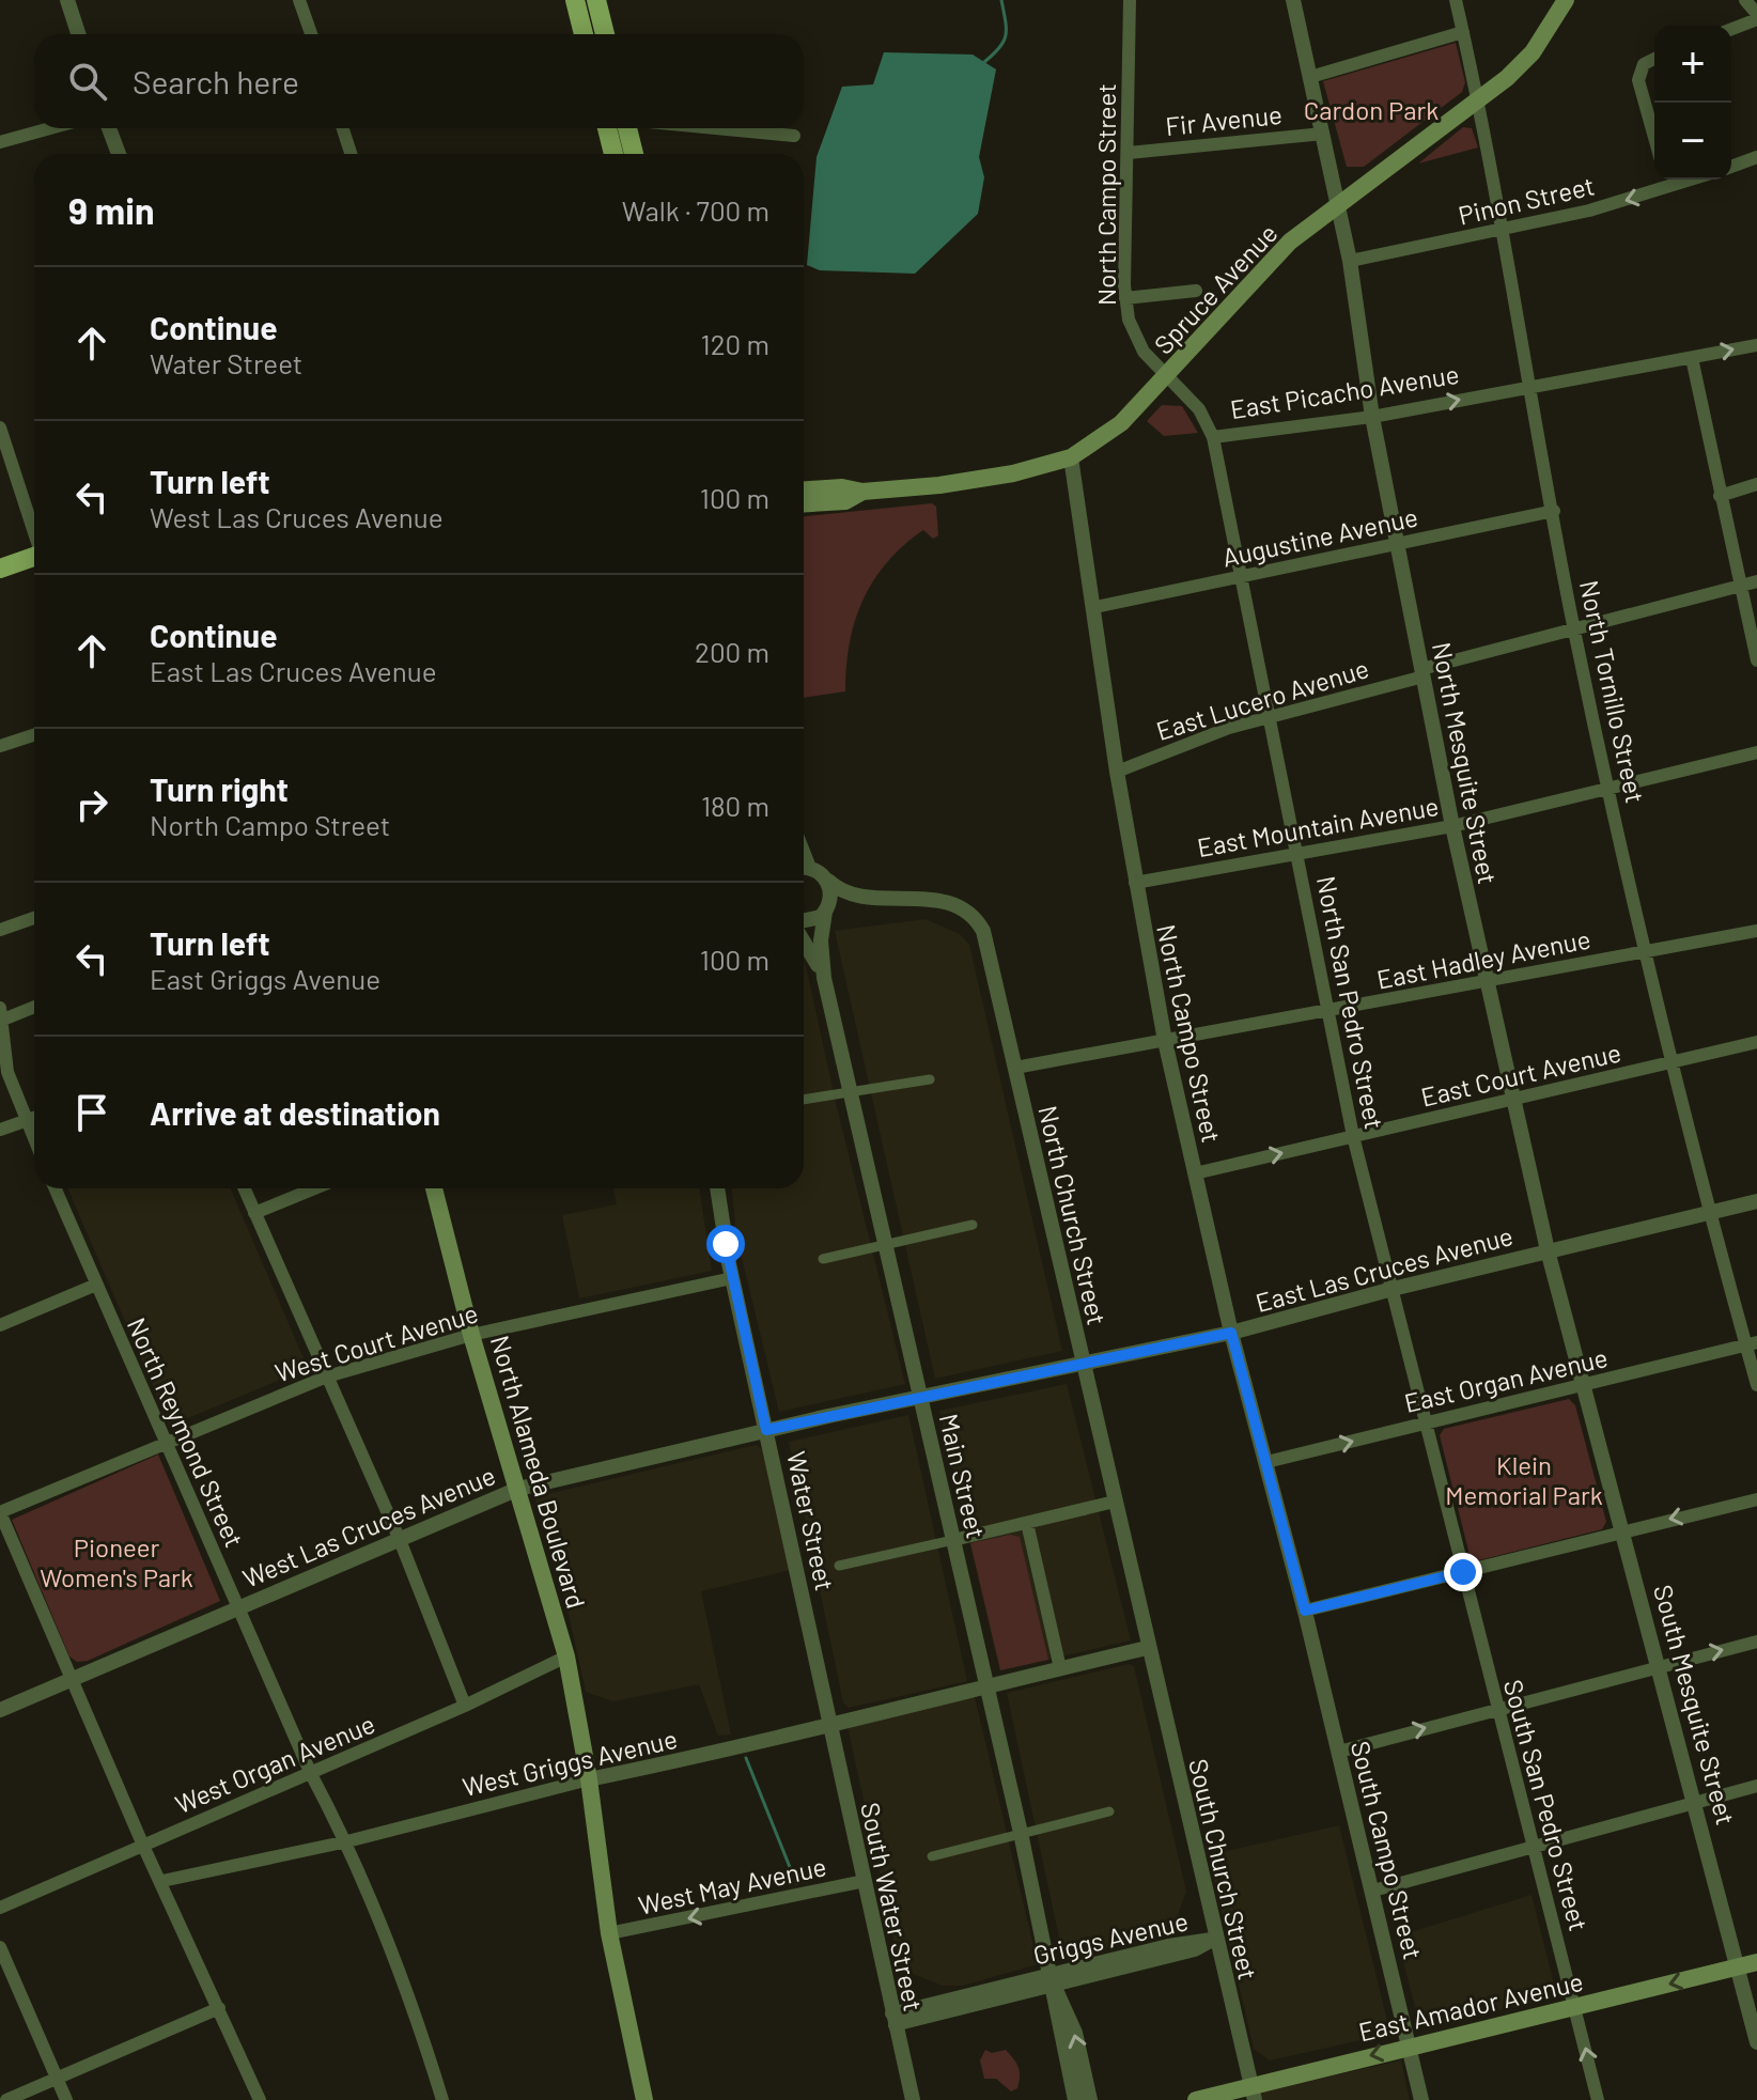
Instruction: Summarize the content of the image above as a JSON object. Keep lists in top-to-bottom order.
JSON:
{
  "streets": {
    "main road": ["Spruce Avenue", "North Alameda Boulevard", "East Amador Avenue"],
    "street": [
      "Fir Avenue",
      "North Campo Street",
      "Pinon Street",
      "East Picacho Avenue",
      "Augustine Avenue",
      "North Tornillo Street",
      "East Lucero Avenue",
      "North Mesquite Street",
      "East Mountain Avenue",
      "East Hadley Avenue",
      "North San Pedro Street",
      "East Court Avenue",
      "North Church Street",
      "East Las Cruces Avenue",
      "West Court Avenue",
      "East Organ Avenue",
      "North Reymond Street",
      "Main Street",
      "Water Street",
      "West Las Cruces Avenue",
      "South Mesquite Street",
      "West Griggs Avenue",
      "West Organ Avenue",
      "South San Pedro Street",
      "South Campo Street",
      "South Church Street",
      "West May Avenue",
      "South Water Street",
      "Griggs Avenue"
    ]
  },
  "crossings": [
    ["Fir Avenue", "North Campo Street"],
    ["Fir Avenue", "North Tornillo Street"],
    ["Fir Avenue", "North Mesquite Street"],
    ["North Campo Street", "Spruce Avenue"],
    ["North Campo Street", "East Picacho Avenue"],
    ["North Campo Street", "Augustine Avenue"],
    ["North Campo Street", "East Lucero Avenue"],
    ["North Campo Street", "East Mountain Avenue"],
    ["North Campo Street", "East Hadley Avenue"],
    ["North Campo Street", "East Court Avenue"],
    ["North Campo Street", "East Las Cruces Avenue"],
    ["North Campo Street", "East Organ Avenue"],
    ["North Campo Street", "South Campo Street"],
    ["Pinon Street", "North Tornillo Street"],
    ["Pinon Street", "North Mesquite Street"],
    ["Spruce Avenue", "East Picacho Avenue"],
    ["Spruce Avenue", "North Tornillo Street"],
    ["Spruce Avenue", "North Mesquite Street"],
    ["East Picacho Avenue", "North Tornillo Street"],
    ["East Picacho Avenue", "North Mesquite Street"],
    ["East Picacho Avenue", "North San Pedro Street"],
    ["Augustine Avenue", "North Tornillo Street"],
    ["Augustine Avenue", "North Mesquite Street"],
    ["Augustine Avenue", "North San Pedro Street"],
    ["North Tornillo Street", "East Lucero Avenue"],
    ["North Tornillo Street", "East Mountain Avenue"],
    ["North Tornillo Street", "East Hadley Avenue"],
    ["North Tornillo Street", "East Court Avenue"],
    ["North Tornillo Street", "East Las Cruces Avenue"],
    ["North Tornillo Street", "East Organ Avenue"],
    ["East Lucero Avenue", "North Mesquite Street"],
    ["East Lucero Avenue", "North San Pedro Street"],
    ["North Mesquite Street", "East Mountain Avenue"],
    ["North Mesquite Street", "East Hadley Avenue"],
    ["North Mesquite Street", "East Court Avenue"],
    ["North Mesquite Street", "East Las Cruces Avenue"],
    ["North Mesquite Street", "East Organ Avenue"],
    ["North Mesquite Street", "South Mesquite Street"],
    ["East Mountain Avenue", "North San Pedro Street"],
    ["East Hadley Avenue", "North San Pedro Street"],
    ["East Hadley Avenue", "North Church Street"],
    ["North San Pedro Street", "East Court Avenue"],
    ["North San Pedro Street", "East Las Cruces Avenue"],
    ["North San Pedro Street", "East Organ Avenue"],
    ["North San Pedro Street", "South San Pedro Street"],
    ["North Church Street", "East Las Cruces Avenue"],
    ["North Church Street", "Main Street"],
    ["North Church Street", "West Griggs Avenue"],
    ["North Church Street", "South Church Street"],
    ["East Las Cruces Avenue", "Main Street"],
    ["East Las Cruces Avenue", "West Las Cruces Avenue"],
    ["West Court Avenue", "North Reymond Street"],
    ["West Court Avenue", "North Alameda Boulevard"],
    ["West Court Avenue", "Water Street"],
    ["North Reymond Street", "West Las Cruces Avenue"],
    ["North Reymond Street", "West Griggs Avenue"],
    ["North Reymond Street", "West Organ Avenue"],
    ["North Alameda Boulevard", "West Las Cruces Avenue"],
    ["North Alameda Boulevard", "West Griggs Avenue"],
    ["North Alameda Boulevard", "West Organ Avenue"],
    ["North Alameda Boulevard", "West May Avenue"],
    ["Main Street", "West Las Cruces Avenue"],
    ["Main Street", "West Griggs Avenue"],
    ["Main Street", "Griggs Avenue"],
    ["Water Street", "West Las Cruces Avenue"],
    ["Water Street", "West Griggs Avenue"],
    ["Water Street", "South Water Street"],
    ["South Mesquite Street", "East Amador Avenue"],
    ["West Griggs Avenue", "South Church Street"],
    ["West Griggs Avenue", "South Water Street"],
    ["South San Pedro Street", "East Amador Avenue"],
    ["South Campo Street", "East Amador Avenue"],
    ["South Church Street", "Griggs Avenue"],
    ["South Church Street", "East Amador Avenue"],
    ["West May Avenue", "South Water Street"],
    ["South Water Street", "Griggs Avenue"]
  ],
  "one_way": [
    "Pinon Street",
    "East Picacho Avenue",
    "West May Avenue",
    "East Amador Avenue"
  ],
  "parks": ["Cardon Park", "Klein Memorial Park", "Pioneer Women's Park"],
  "page": {
    "map_buttons": ["+", "−"],
    "search": "Search here",
    "heading": ["9 min", "Walk · 700 m"],
    "list": [
      ["Continue", "Water Street", "120 m"],
      ["Turn left", "West Las Cruces Avenue", "100 m"],
      ["Continue", "East Las Cruces Avenue", "200 m"],
      ["Turn right", "North Campo Street", "180 m"],
      ["Turn left", "East Griggs Avenue", "100 m"],
      "Arrive at destination"
    ]
  }
}
